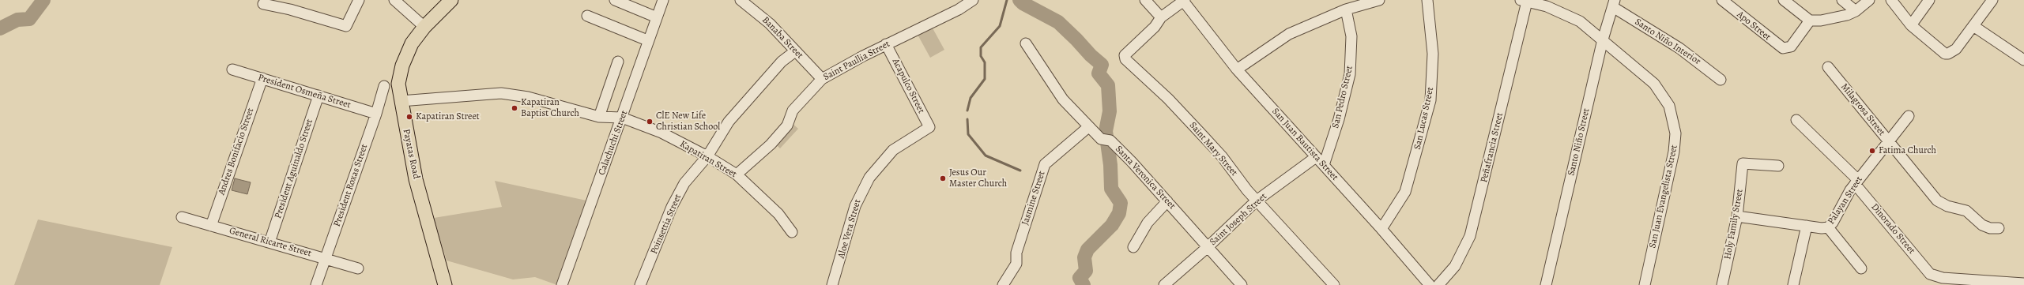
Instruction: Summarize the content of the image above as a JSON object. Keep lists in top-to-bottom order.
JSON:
{
  "streets": {
    "main road": ["Payatas Road"],
    "street": [
      "Apo Street",
      "Banaba Street",
      "Santo Niño Interior",
      "Saint Paullia Street",
      "Acapulco Street",
      "President Osmeña Street",
      "San Pedro Street",
      "Milagrosa Street",
      "San Lucas Street",
      "Santo Niño Street",
      "Calachuchi Street",
      "San Juan Bautista Street",
      "Peñafrancia Street",
      "Saint Mary Street",
      "Andres Bonifacio Street",
      "Kapatiran Street",
      "President Aguinaldo Street",
      "Santa Veronica Street",
      "President Roxas Street",
      "San Juan Evangelista Street",
      "Jasmine Street",
      "Palayan Street",
      "Saint Joseph Street",
      "Poinsettia Street",
      "Holy Family Street",
      "Aloe Vera Street",
      "Dinorado Street",
      "General Ricarte Street"
    ]
  },
  "crossings": [
    ["Banaba Street", "Saint Paullia Street"],
    ["Banaba Street", "Poinsettia Street"],
    ["Santo Niño Interior", "Santo Niño Street"],
    ["Saint Paullia Street", "Acapulco Street"],
    ["Saint Paullia Street", "Kapatiran Street"],
    ["Acapulco Street", "Aloe Vera Street"],
    ["President Osmeña Street", "Andres Bonifacio Street"],
    ["President Osmeña Street", "President Aguinaldo Street"],
    ["President Osmeña Street", "President Roxas Street"],
    ["San Pedro Street", "San Juan Bautista Street"],
    ["Milagrosa Street", "Palayan Street"],
    ["San Lucas Street", "San Juan Bautista Street"],
    ["Santo Niño Street", "San Juan Evangelista Street"],
    ["Calachuchi Street", "Kapatiran Street"],
    ["San Juan Bautista Street", "Saint Joseph Street"],
    ["Peñafrancia Street", "San Juan Evangelista Street"],
    ["Saint Mary Street", "Saint Joseph Street"],
    ["Andres Bonifacio Street", "General Ricarte Street"],
    ["Payatas Road", "Kapatiran Street"],
    ["Kapatiran Street", "Poinsettia Street"],
    ["President Aguinaldo Street", "General Ricarte Street"],
    ["Santa Veronica Street", "Jasmine Street"],
    ["Santa Veronica Street", "Saint Joseph Street"],
    ["President Roxas Street", "General Ricarte Street"],
    ["Palayan Street", "Holy Family Street"],
    ["Palayan Street", "Dinorado Street"]
  ],
  "places": [
    "Kapatiran Baptist Church",
    "Kapatiran Street",
    "ClE New Life Christian School",
    "Fatima Church",
    "Jesus Our Master Church"
  ]
}
